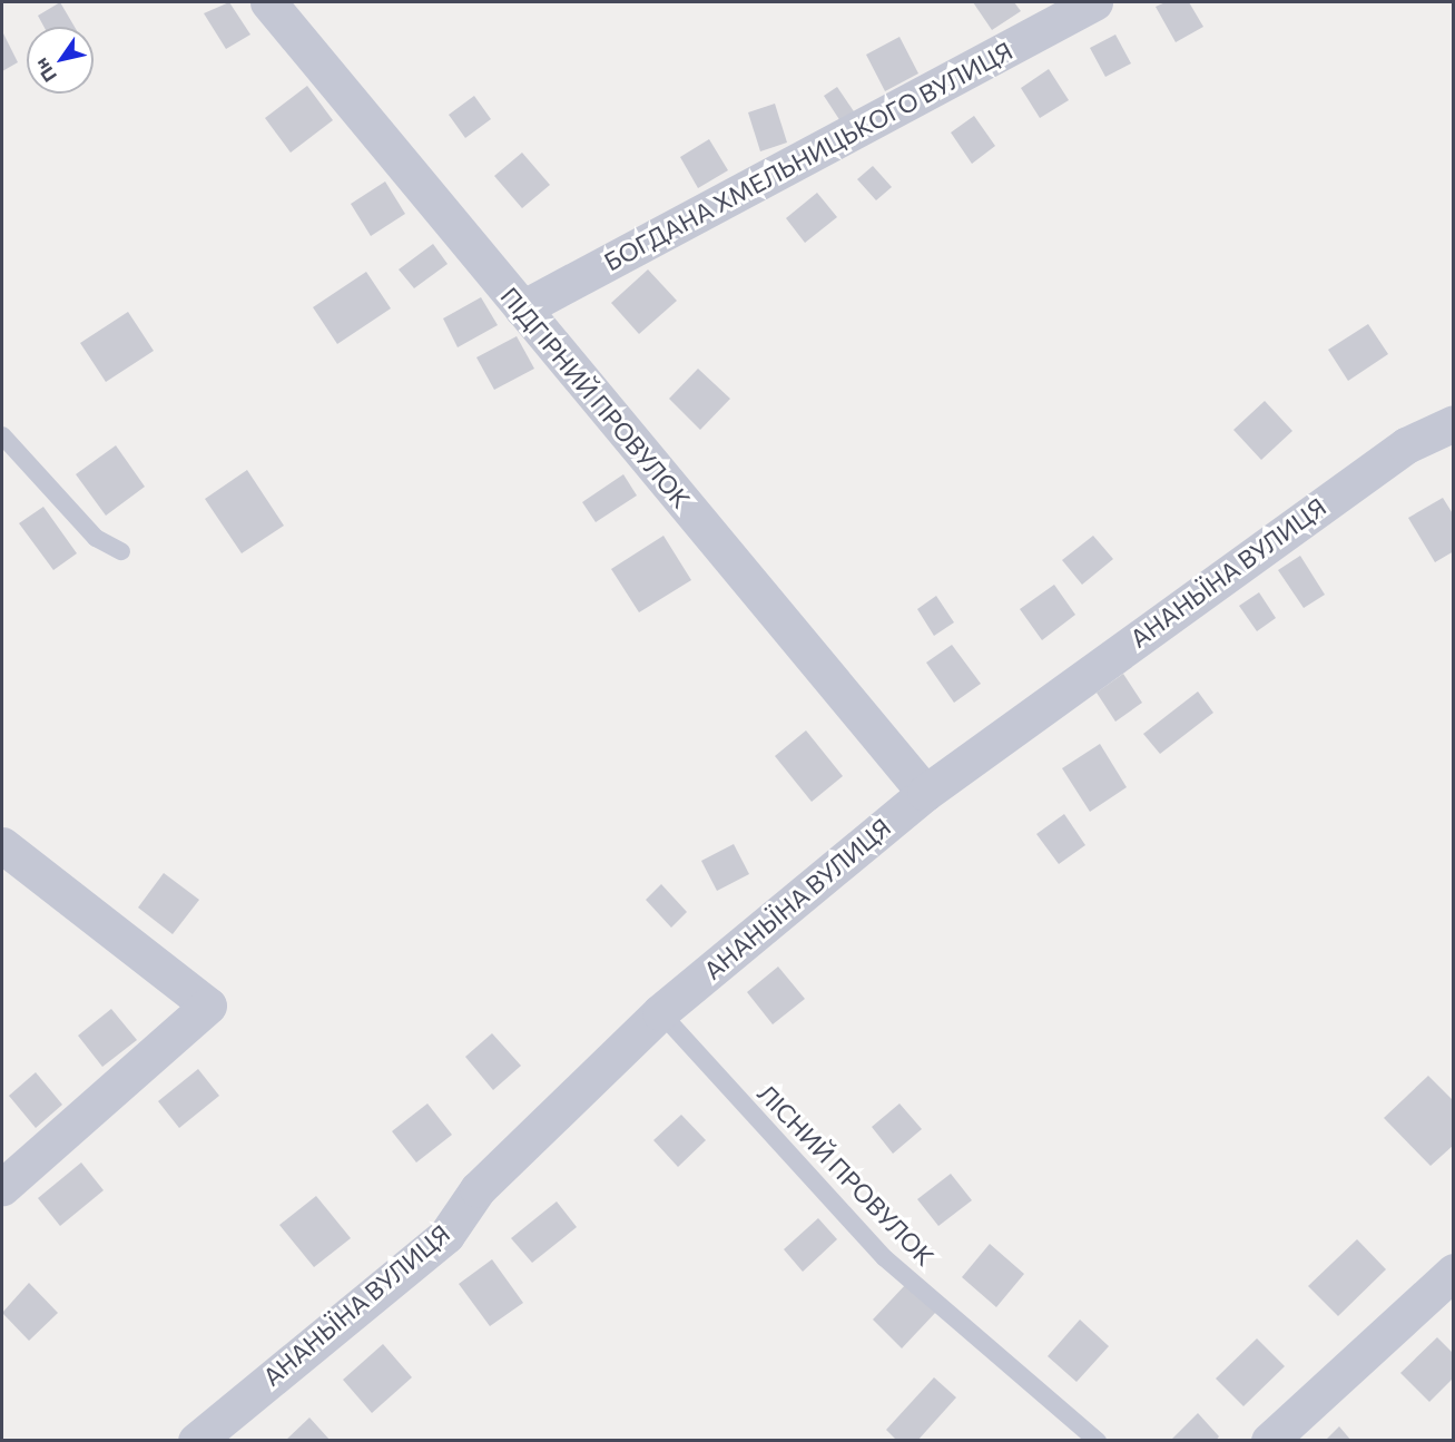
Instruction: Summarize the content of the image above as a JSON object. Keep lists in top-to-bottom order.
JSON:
{
  "streets": {
    "street": ["БОГДАНА ХМЕЛЬНИЦЬКОГО ВУЛИЦЯ", "ПІДГІРНИЙ ПРОВУЛОК", "АНАНЬЇНА ВУЛИЦЯ"],
    "lane": ["ЛІСНИЙ ПРОВУЛОК"]
  },
  "crossings": [
    ["БОГДАНА ХМЕЛЬНИЦЬКОГО ВУЛИЦЯ", "ПІДГІРНИЙ ПРОВУЛОК"],
    ["ПІДГІРНИЙ ПРОВУЛОК", "АНАНЬЇНА ВУЛИЦЯ"],
    ["АНАНЬЇНА ВУЛИЦЯ", "ЛІСНИЙ ПРОВУЛОК"]
  ],
  "north": "bottom left"
}
